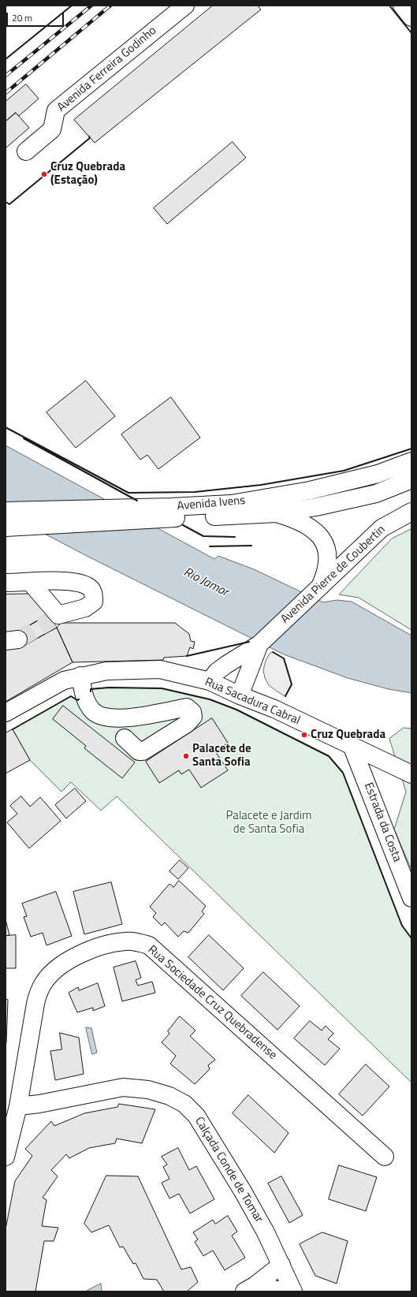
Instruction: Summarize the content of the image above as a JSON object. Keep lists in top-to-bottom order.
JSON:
{
  "streets": {
    "street": [
      "Avenida Ferreira Godinho",
      "Avenida Ivens",
      "Avenida Pierre de Coubertin",
      "Rua Sacadura Cabral",
      "Estrada da Costa",
      "Rua Sociedade Cruz Quebradense",
      "Calçada Conde de Tomar"
    ]
  },
  "crossings": [
    ["Avenida Pierre de Coubertin", "Rua Sacadura Cabral"],
    ["Rua Sacadura Cabral", "Estrada da Costa"],
    ["Rua Sociedade Cruz Quebradense", "Calçada Conde de Tomar"]
  ],
  "water": ["Rio Jamor"],
  "parks": ["Palacete e Jardim de Santa Sofia"],
  "places": ["Cruz Quebrada (Estação)", "Cruz Quebrada", "Palacete de Santa Sofia"],
  "scale_bar": "20 m"
}
